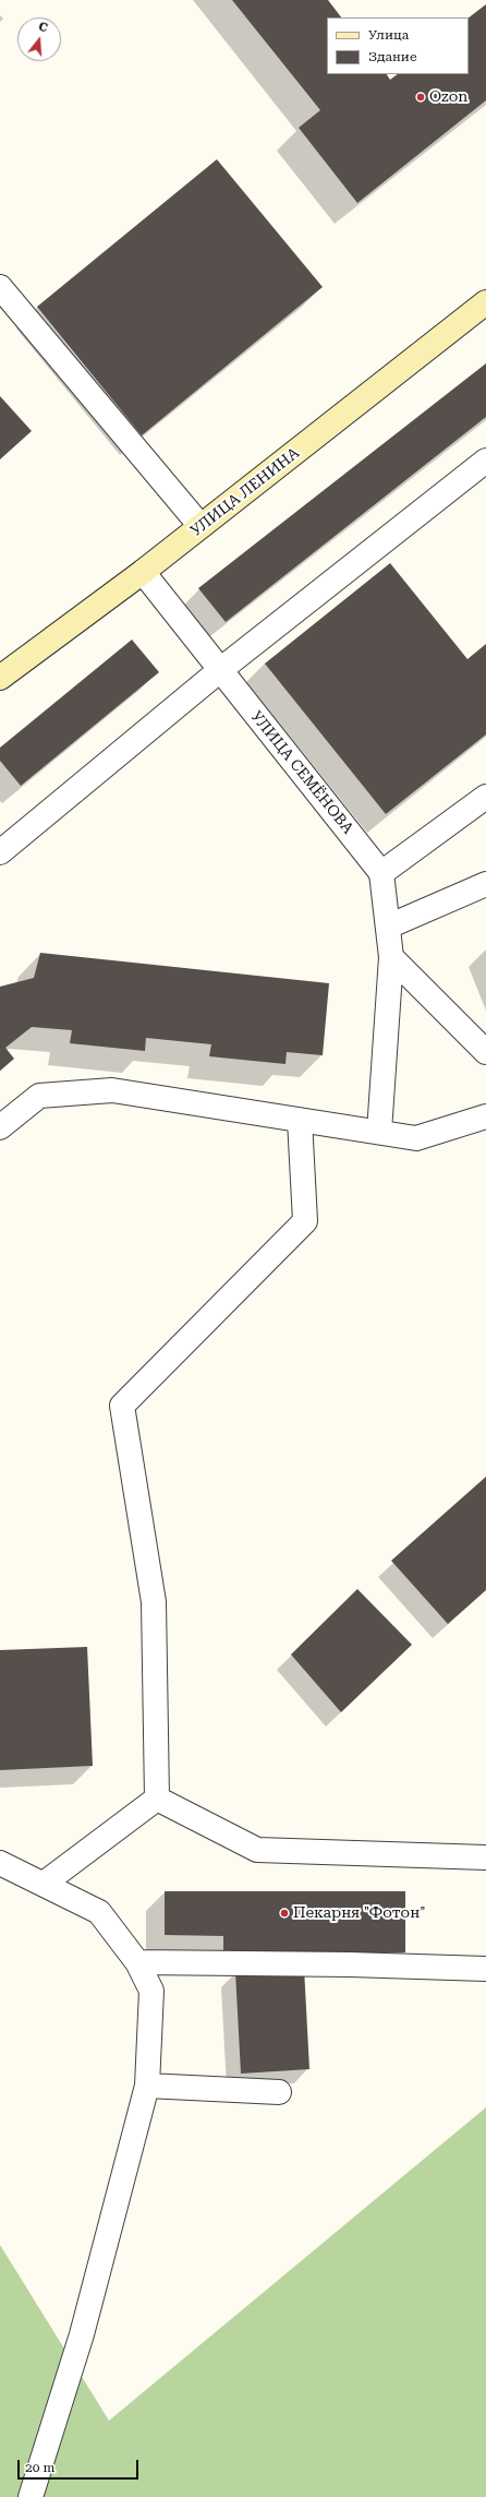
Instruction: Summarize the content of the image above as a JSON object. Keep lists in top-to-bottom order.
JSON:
{
  "streets": {
    "main road": ["УЛИЦА ЛЕНИНА"],
    "street": ["УЛИЦА СЕМЁНОВА"]
  },
  "crossings": [
    ["УЛИЦА ЛЕНИНА", "УЛИЦА СЕМЁНОВА"]
  ],
  "places": ["Ozon", "Пекарня \"Фотон\""],
  "legend": ["Улица", "Здание"],
  "scale_bar": "20 m",
  "north": "top"
}
